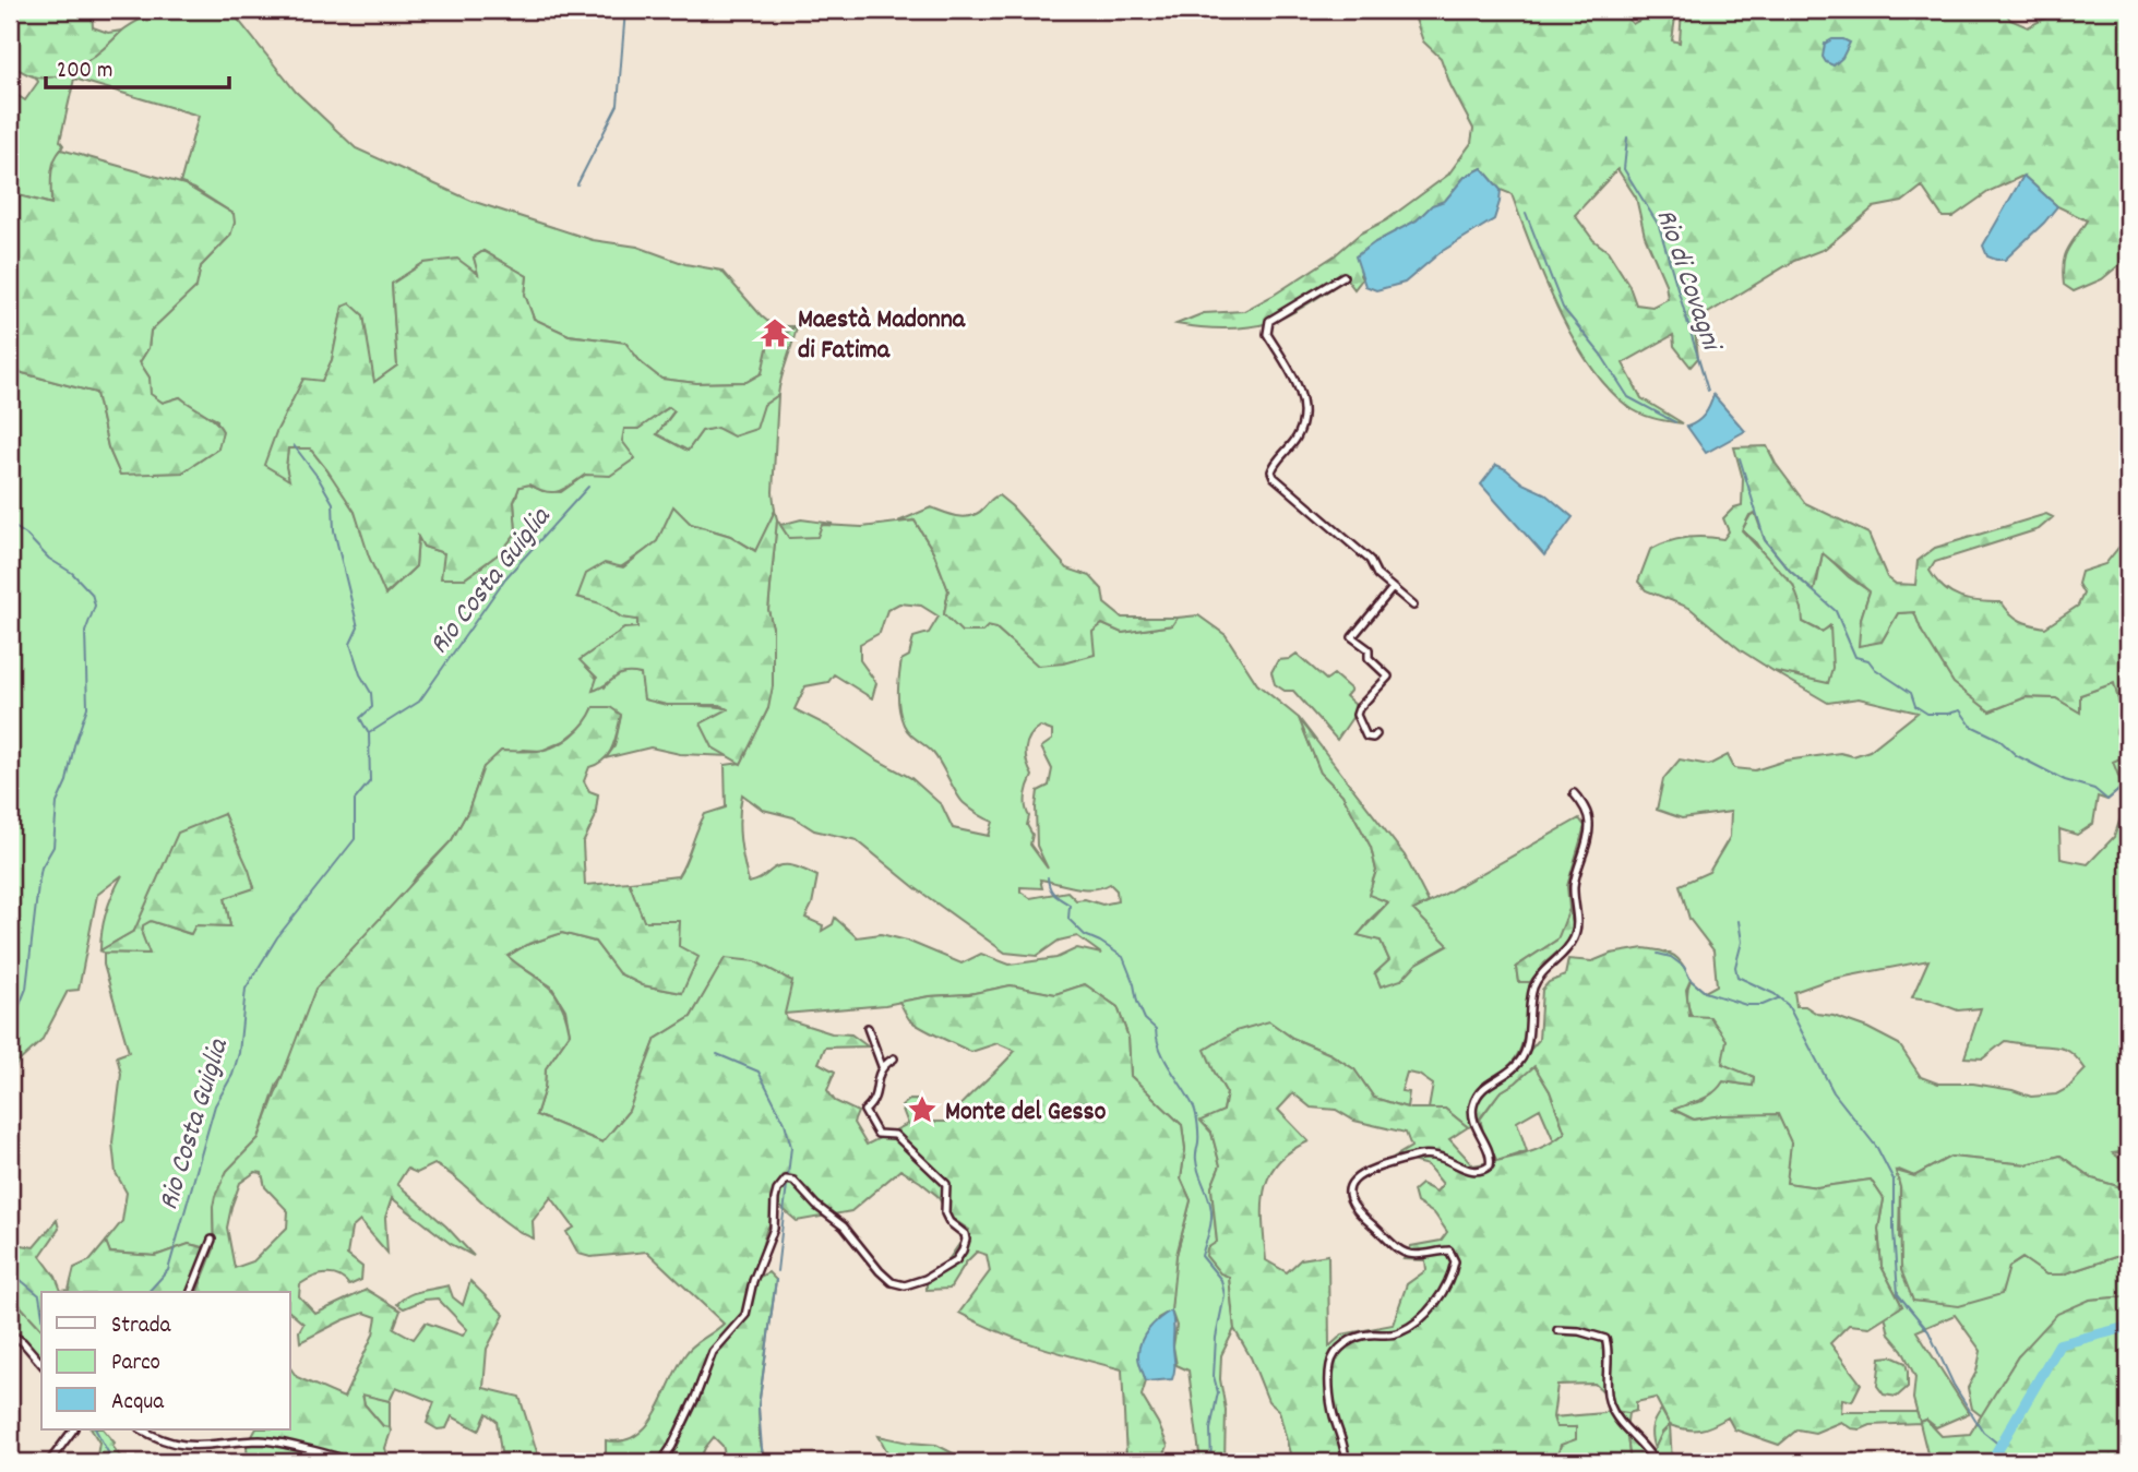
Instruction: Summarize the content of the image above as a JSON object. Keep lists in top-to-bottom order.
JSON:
{
  "water": ["Rio di Covagni", "Rio Costa Guiglia"],
  "places": {
    "temple": ["Maestà Madonna di Fatima"],
    "place": ["Monte del Gesso"]
  },
  "legend": ["Strada", "Parco", "Acqua"],
  "scale_bar": "200 m"
}
